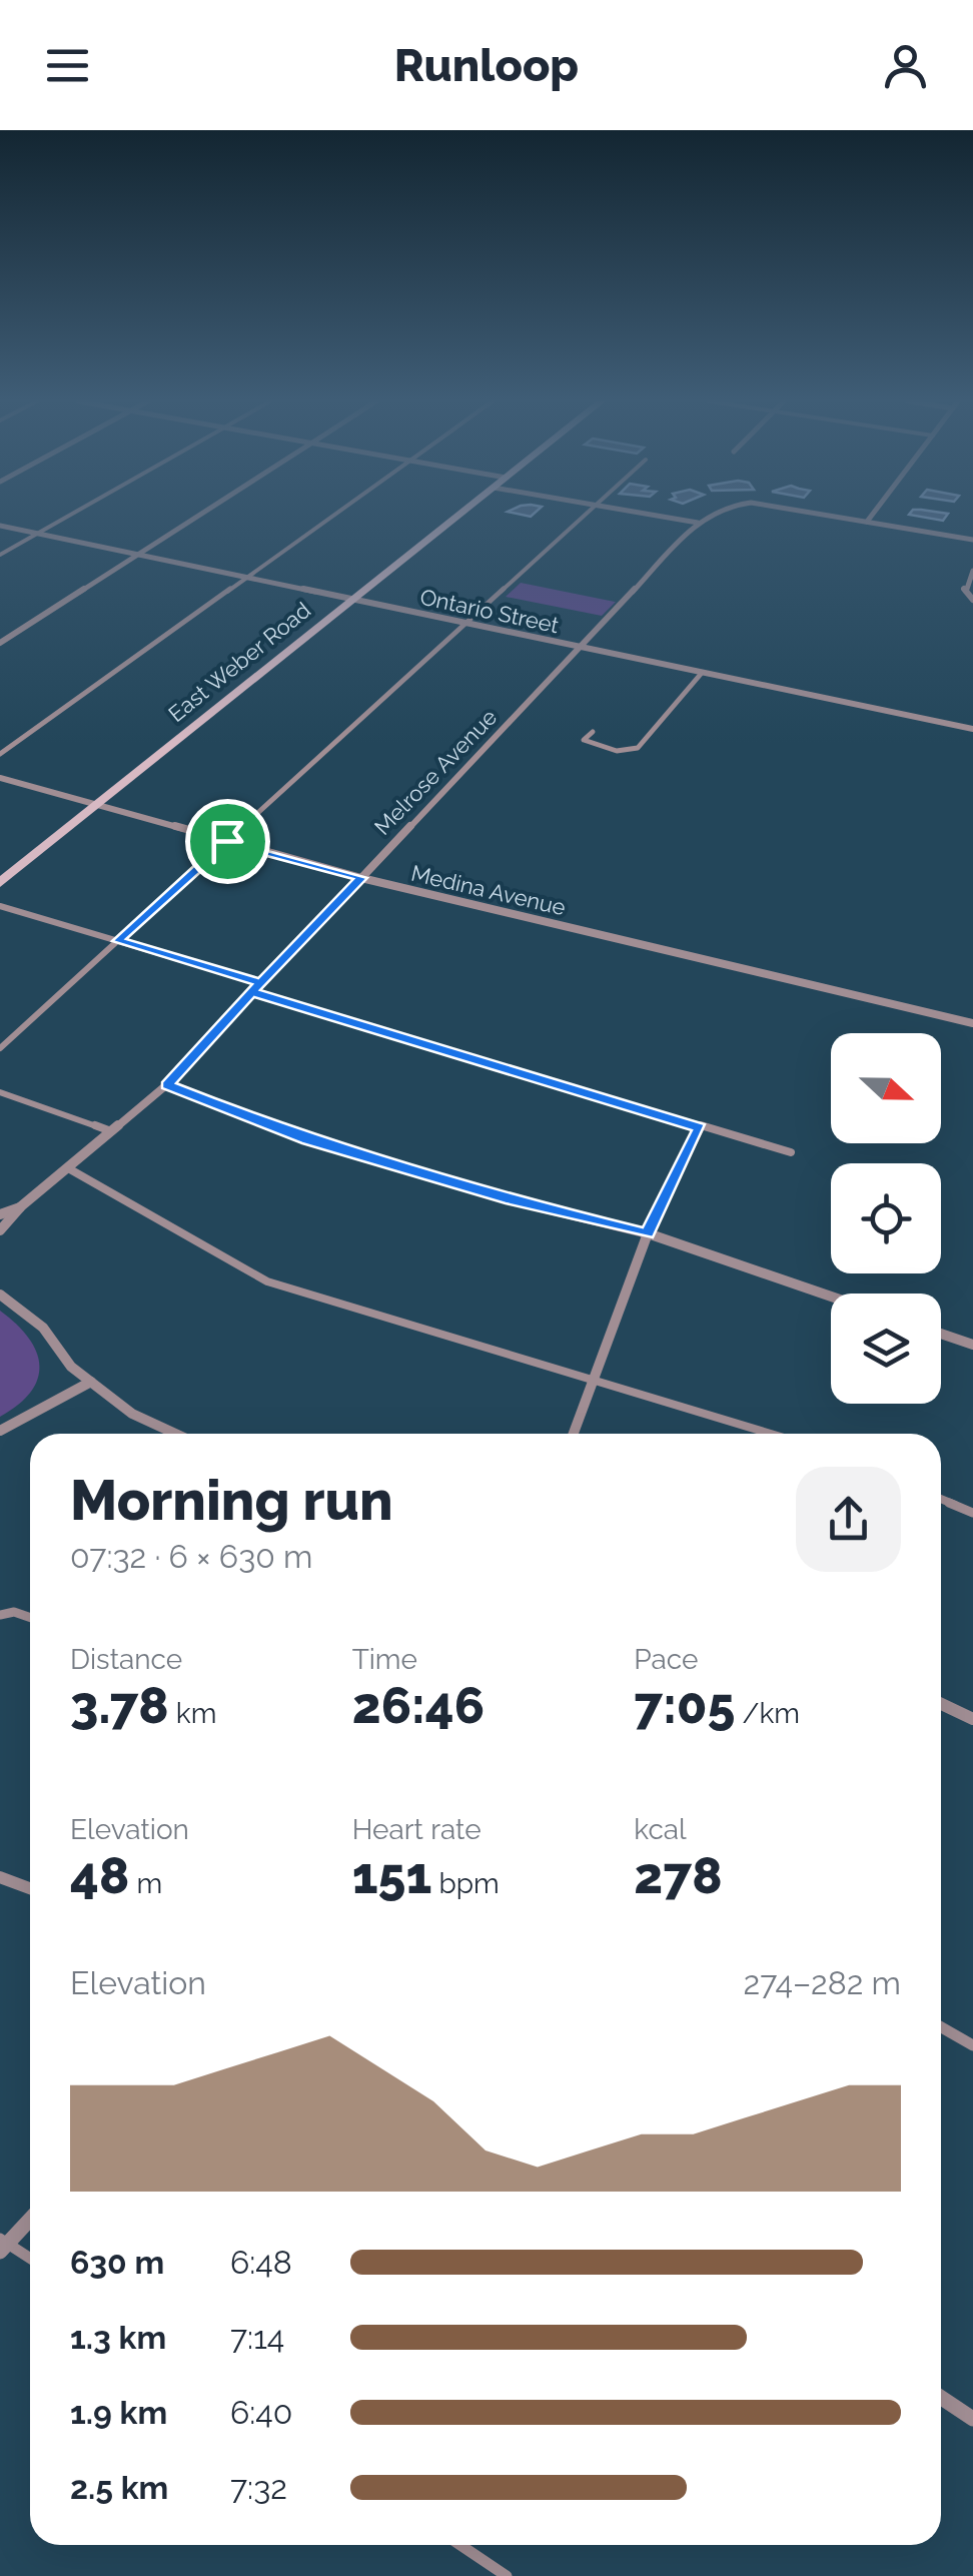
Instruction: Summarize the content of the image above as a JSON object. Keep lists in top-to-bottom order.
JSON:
{
  "streets": {
    "street": [
      "Ontario Street",
      "East Weber Road",
      "Melrose Avenue",
      "Medina Avenue"
    ]
  },
  "crossings": [
    ["Ontario Street", "East Weber Road"],
    ["Ontario Street", "Melrose Avenue"],
    ["East Weber Road", "Medina Avenue"],
    ["Melrose Avenue", "Medina Avenue"]
  ],
  "north": "right",
  "page": {
    "header": "Runloop",
    "heading": ["Morning run", "07:32 · 6 × 630 m"],
    "stats": [
      ["Distance", "3.78 km"],
      ["Time", "26:46"],
      ["Pace", "7:05 /km"],
      ["Elevation", "48 m"],
      ["Heart rate", "151 bpm"],
      ["kcal", "278"]
    ],
    "chart": ["Elevation", "274–282 m"],
    "list": [
      {
        "name": "630 m",
        "note": "6:48"
      },
      {
        "name": "1.3 km",
        "note": "7:14"
      },
      {
        "name": "1.9 km",
        "note": "6:40"
      },
      {
        "name": "2.5 km",
        "note": "7:32"
      }
    ]
  }
}
